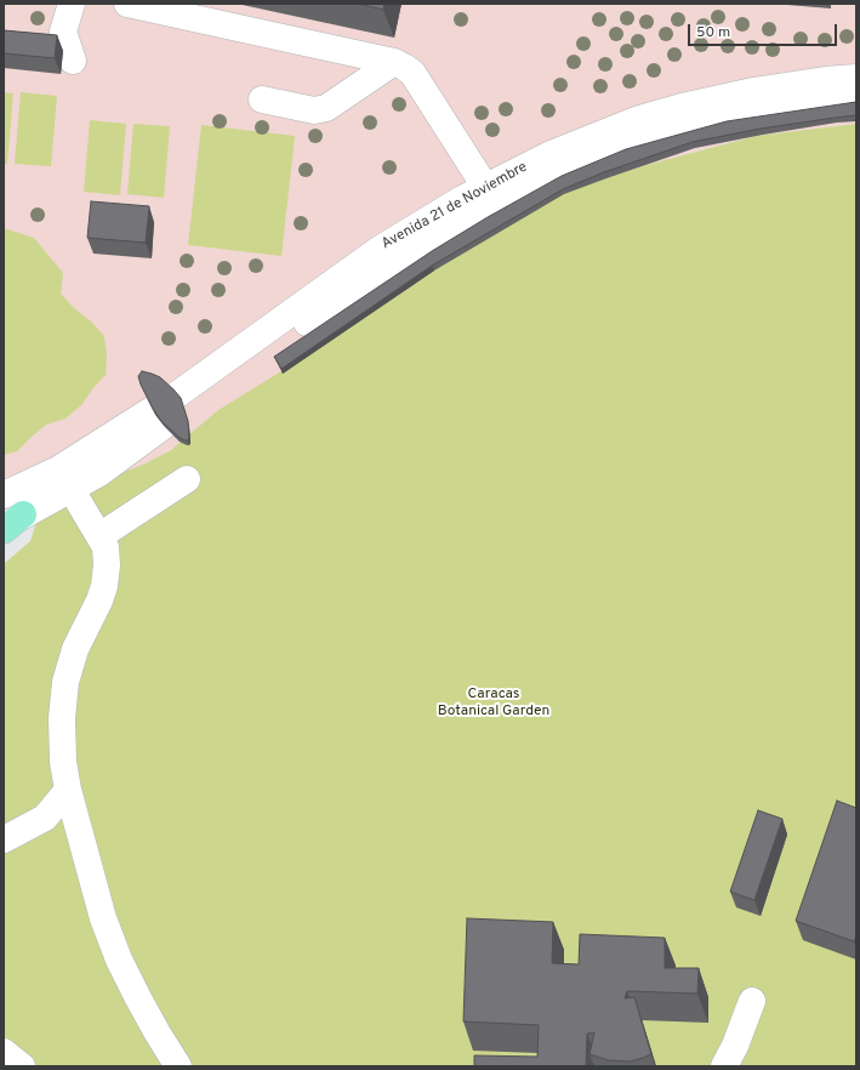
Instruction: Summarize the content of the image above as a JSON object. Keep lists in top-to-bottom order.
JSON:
{
  "streets": {
    "street": ["Avenida 21 de Noviembre"]
  },
  "parks": ["Caracas Botanical Garden"],
  "scale_bar": "50 m"
}
